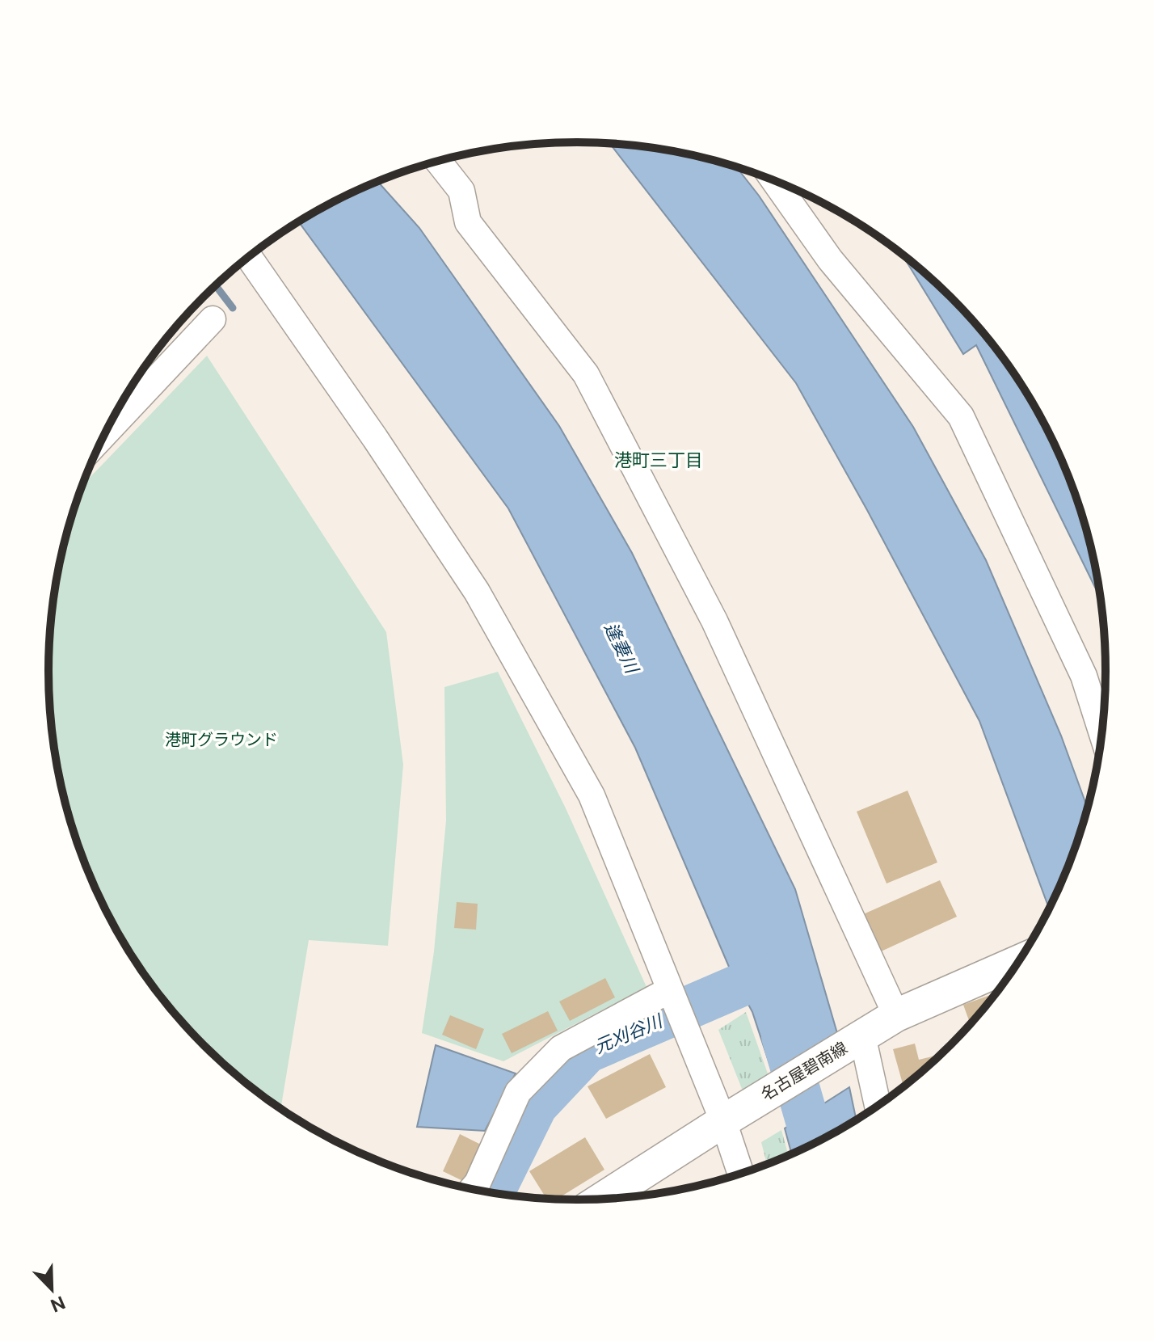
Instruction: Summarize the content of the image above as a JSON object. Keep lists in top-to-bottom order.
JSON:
{
  "streets": {
    "main road": ["名古屋碧南線"]
  },
  "districts": ["港町三丁目"],
  "water": ["逢妻川", "元刈谷川"],
  "parks": ["港町グラウンド"],
  "north": "bottom right"
}
